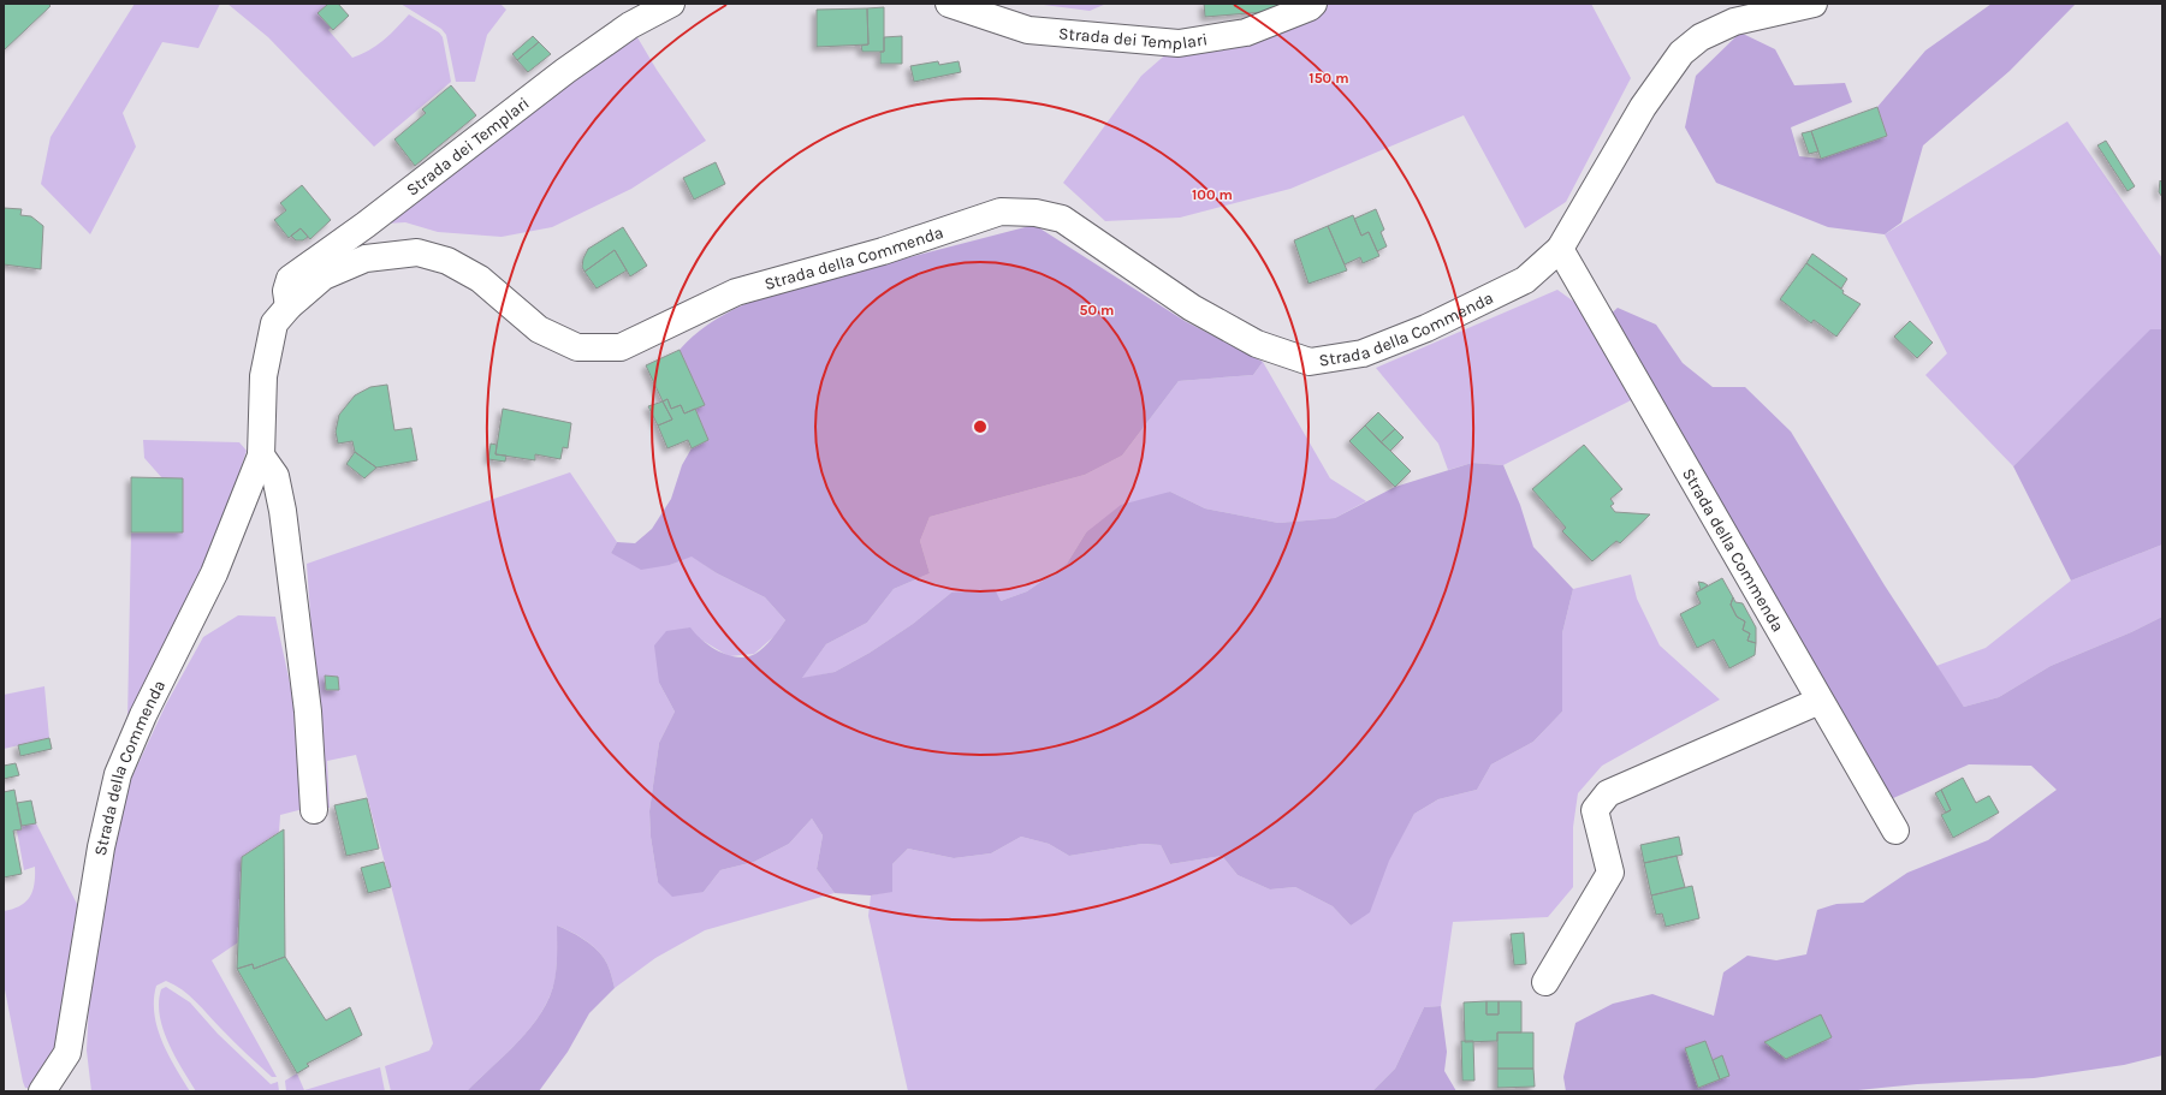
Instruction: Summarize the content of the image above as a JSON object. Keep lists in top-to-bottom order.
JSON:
{
  "streets": {
    "street": ["Strada dei Templari", "Strada della Commenda"]
  },
  "crossings": [
    ["Strada dei Templari", "Strada della Commenda"]
  ],
  "rings": ["150 m", "100 m", "50 m"]
}
